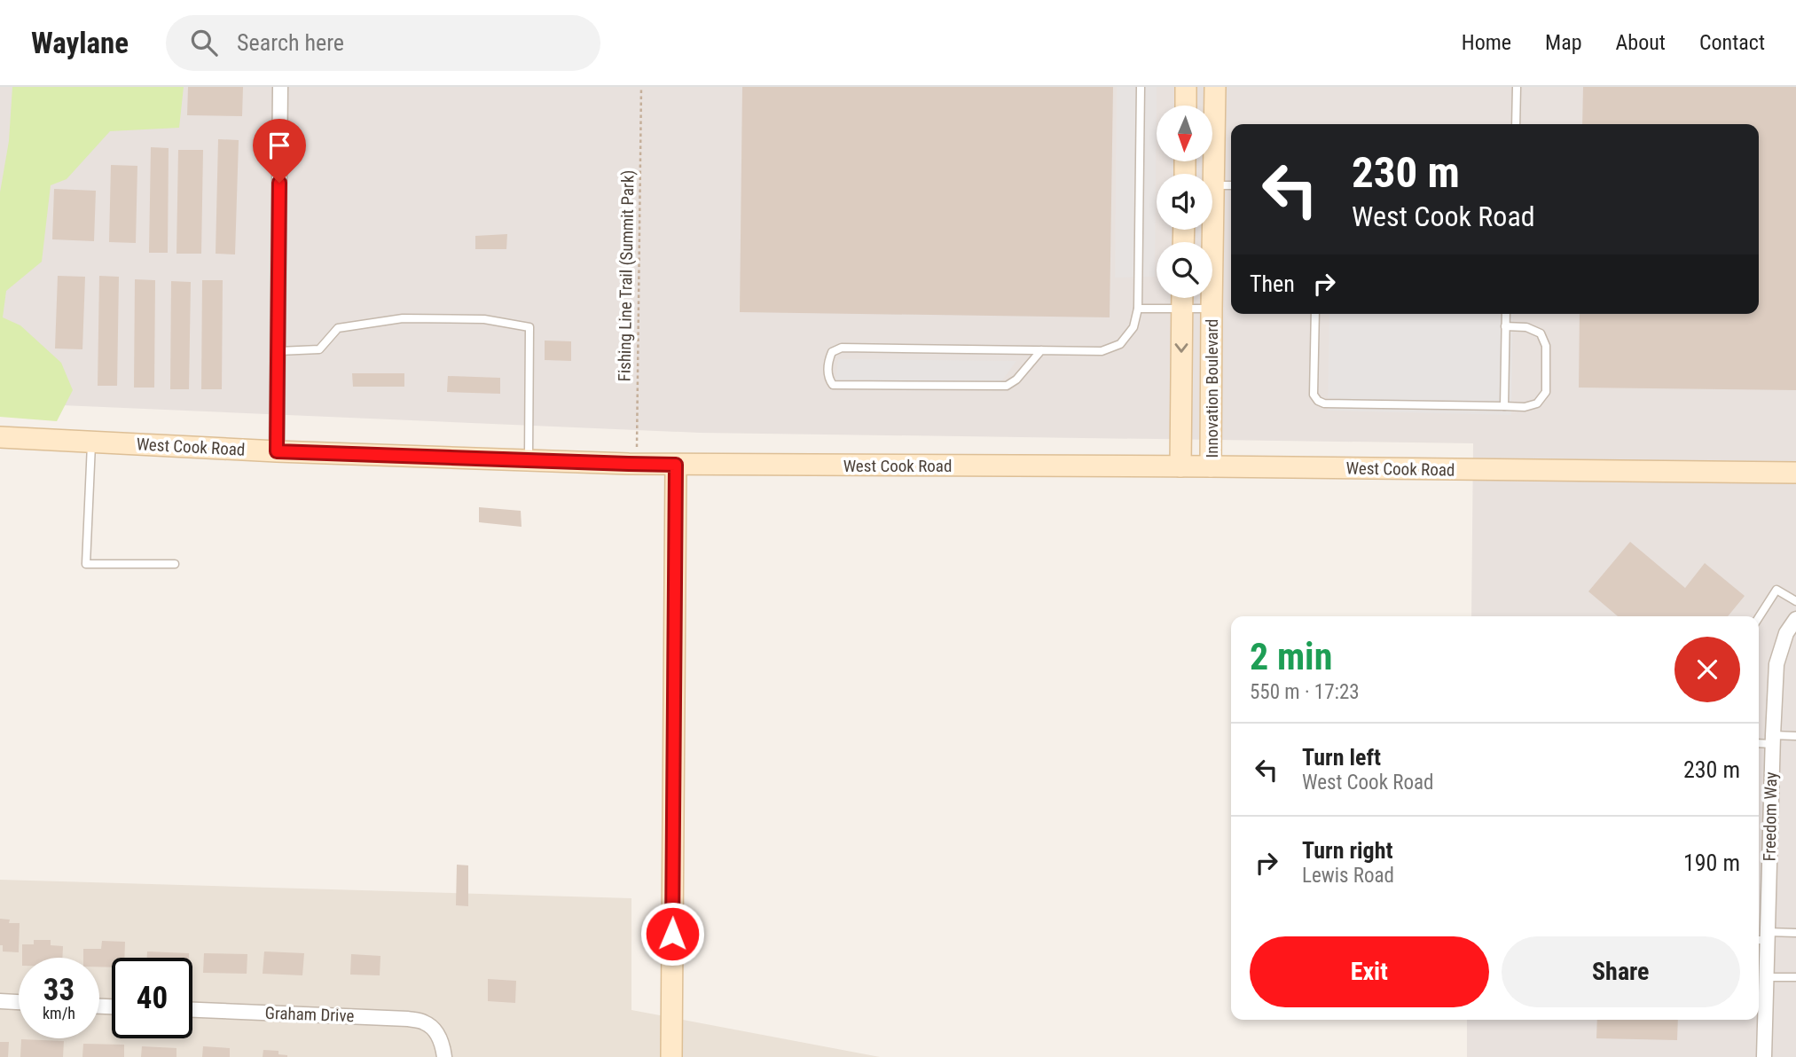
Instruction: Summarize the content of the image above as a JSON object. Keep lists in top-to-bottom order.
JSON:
{
  "streets": {
    "main road": ["Innovation Boulevard", "West Cook Road"],
    "street": ["Freedom Way", "Graham Drive"],
    "path": ["Fishing Line Trail (Summit Park)"]
  },
  "crossings": [
    ["Fishing Line Trail (Summit Park)", "West Cook Road"],
    ["Innovation Boulevard", "West Cook Road"]
  ],
  "north": "bottom",
  "page": {
    "header": "Waylane",
    "search": "Search here",
    "nav": [
      "Home",
      "Map",
      "About",
      "Contact"
    ],
    "turn": ["230 m", "West Cook Road"],
    "then": "Then",
    "heading": ["2 min", "550 m · 17:23"],
    "list": [
      {
        "name": "Turn left",
        "note": "West Cook Road",
        "value": "230 m"
      },
      {
        "name": "Turn right",
        "note": "Lewis Road",
        "value": "190 m"
      }
    ],
    "buttons": ["Exit", "Share"],
    "speed": "33 km/h",
    "limit": "40"
  }
}
